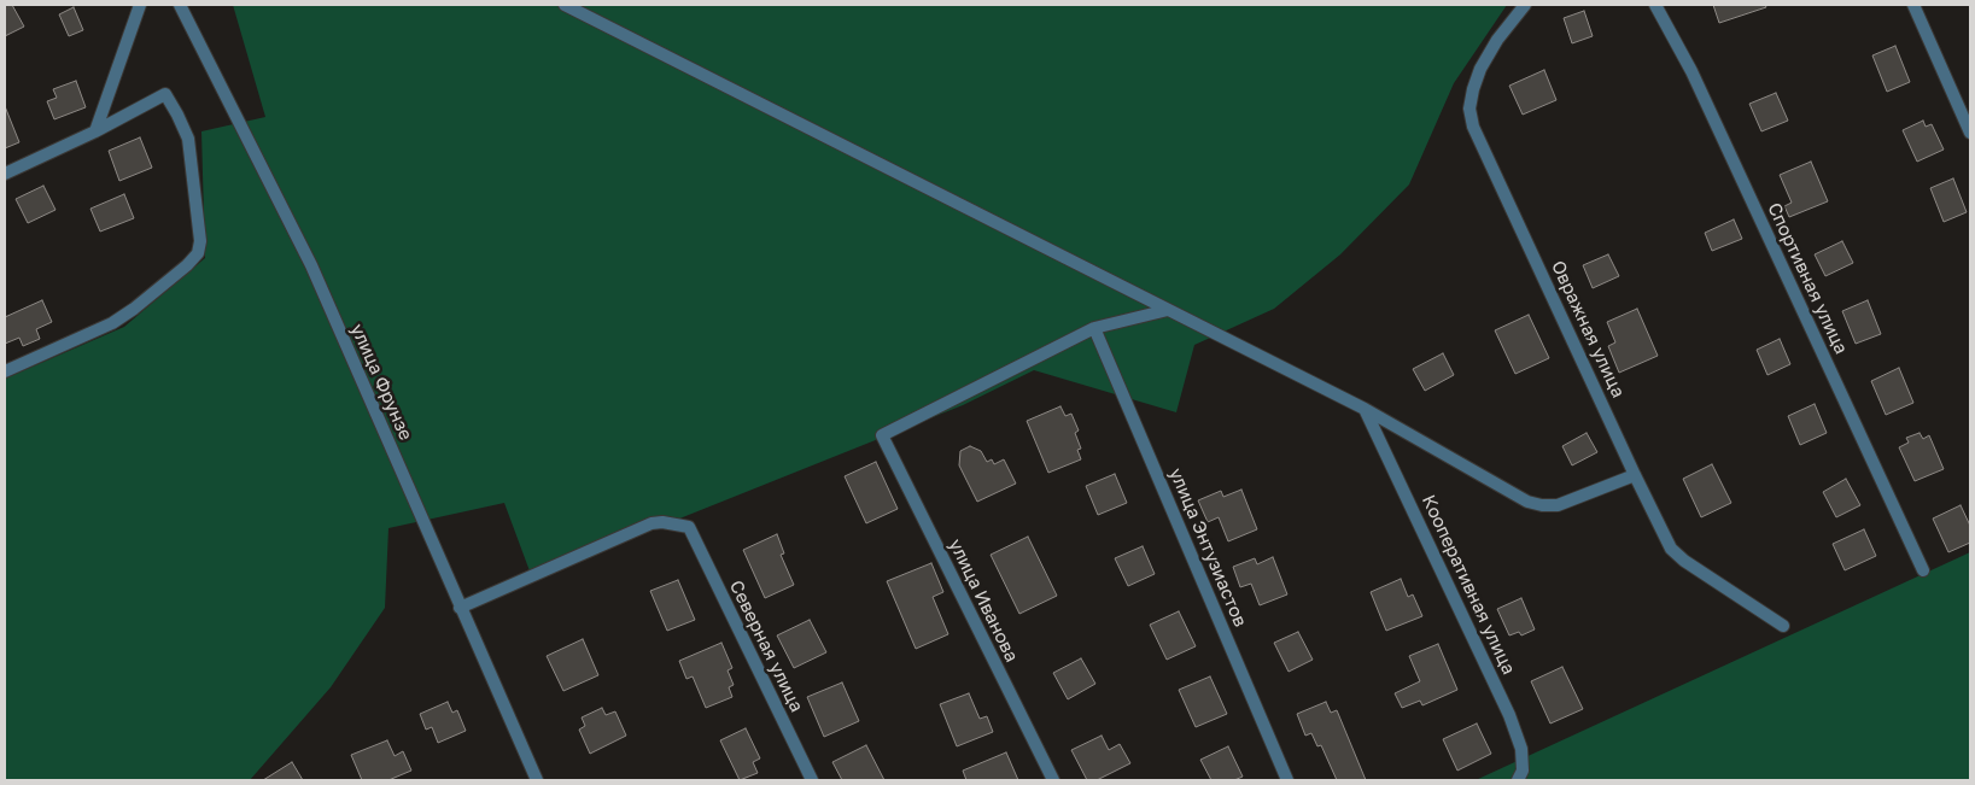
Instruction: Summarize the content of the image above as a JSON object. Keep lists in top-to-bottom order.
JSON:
{
  "streets": {
    "street": [
      "Спортивная улица",
      "Овражная улица",
      "улица Фрунзе",
      "улица Энтузиастов",
      "Кооперативная улица",
      "улица Иванова",
      "Северная улица"
    ]
  },
  "crossings": [
    ["улица Фрунзе", "Северная улица"],
    ["улица Энтузиастов", "улица Иванова"]
  ]
}
